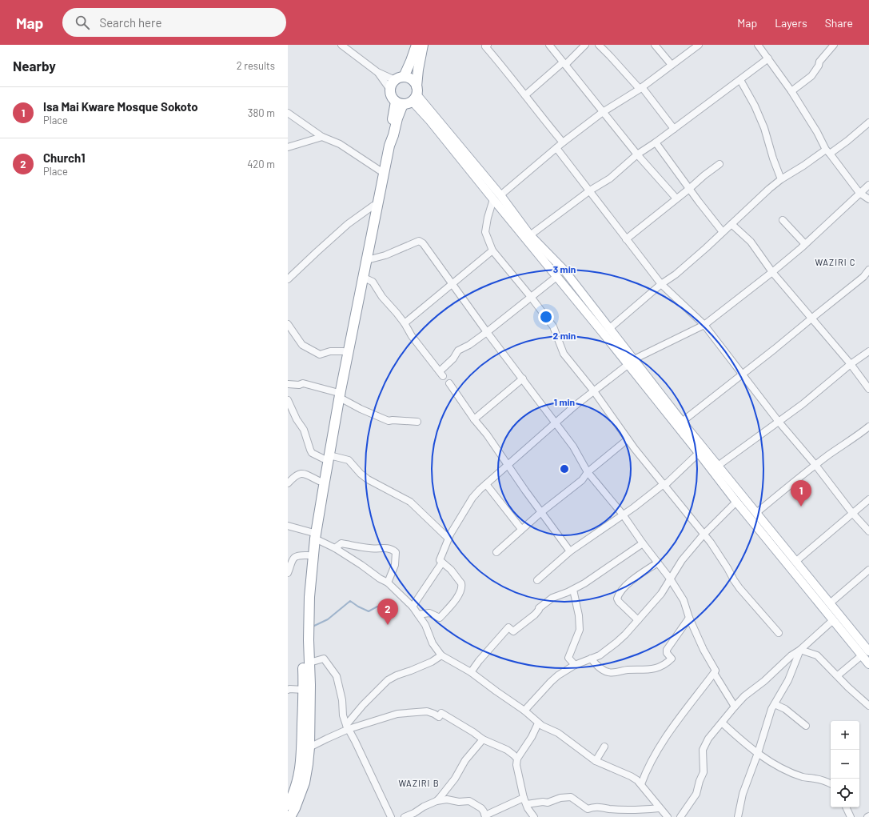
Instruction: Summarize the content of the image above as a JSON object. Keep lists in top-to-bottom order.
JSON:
{
  "districts": ["WAZIRI C", "WAZIRI B"],
  "page": {
    "header": "Map",
    "search": "Search here",
    "nav": ["Map", "Layers", "Share"],
    "heading": ["Nearby", "2 results"],
    "list": [
      {
        "mark": "1",
        "name": "Isa Mai Kware Mosque Sokoto",
        "note": "Place",
        "value": "380 m"
      },
      {
        "mark": "2",
        "name": "Church1",
        "note": "Place",
        "value": "420 m"
      }
    ],
    "pins": ["1", "2"],
    "map_buttons": ["+", "−"]
  },
  "rings": ["3 min", "2 min", "1 min"]
}
